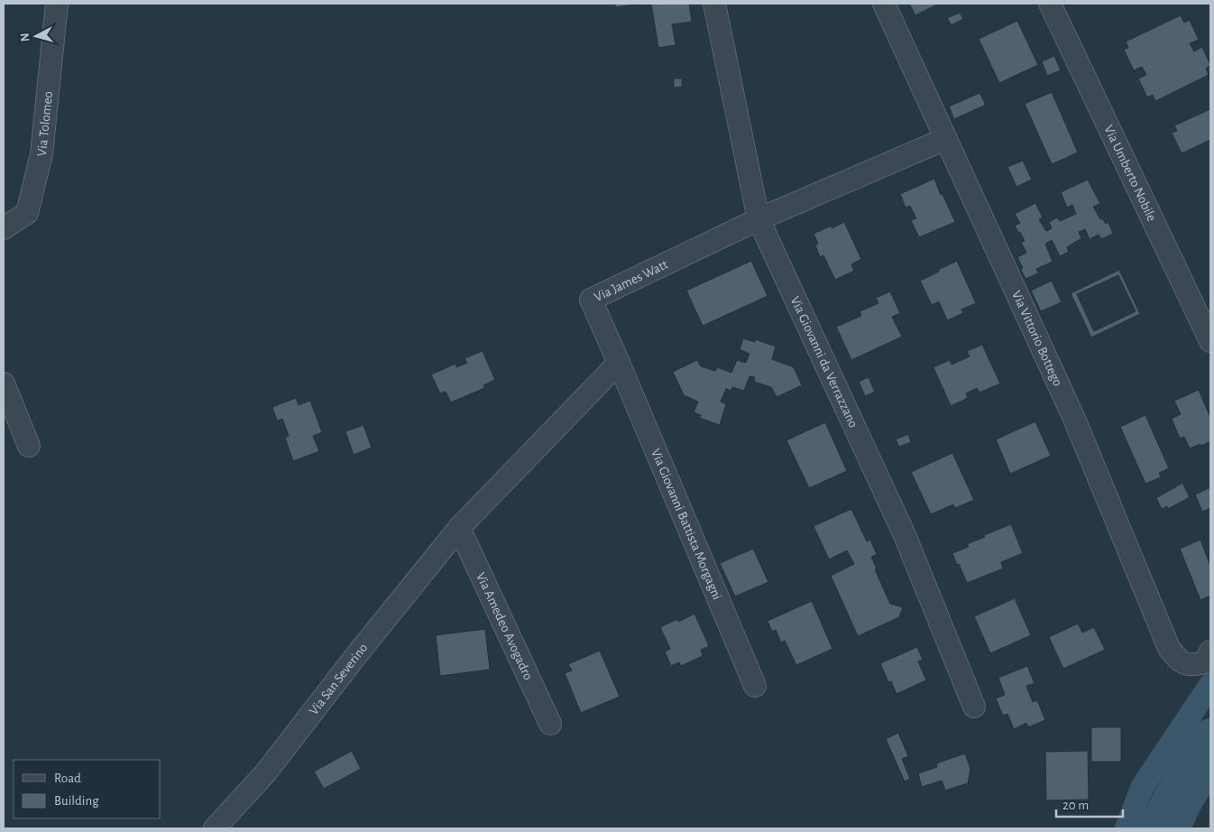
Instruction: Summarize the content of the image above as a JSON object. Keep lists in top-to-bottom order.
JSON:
{
  "streets": {
    "street": [
      "Via Tolomeo",
      "Via Umberto Nobile",
      "Via James Watt",
      "Via Vittorio Bottego",
      "Via Giovanni da Verrazzano",
      "Via Giovanni Battista Morgagni",
      "Via Amedeo Avogadro",
      "Via San Severino"
    ]
  },
  "crossings": [
    ["Via James Watt", "Via Vittorio Bottego"],
    ["Via James Watt", "Via Giovanni da Verrazzano"],
    ["Via James Watt", "Via Giovanni Battista Morgagni"],
    ["Via Amedeo Avogadro", "Via San Severino"]
  ],
  "legend": ["Road", "Building"],
  "scale_bar": "20 m",
  "north": "left"
}
